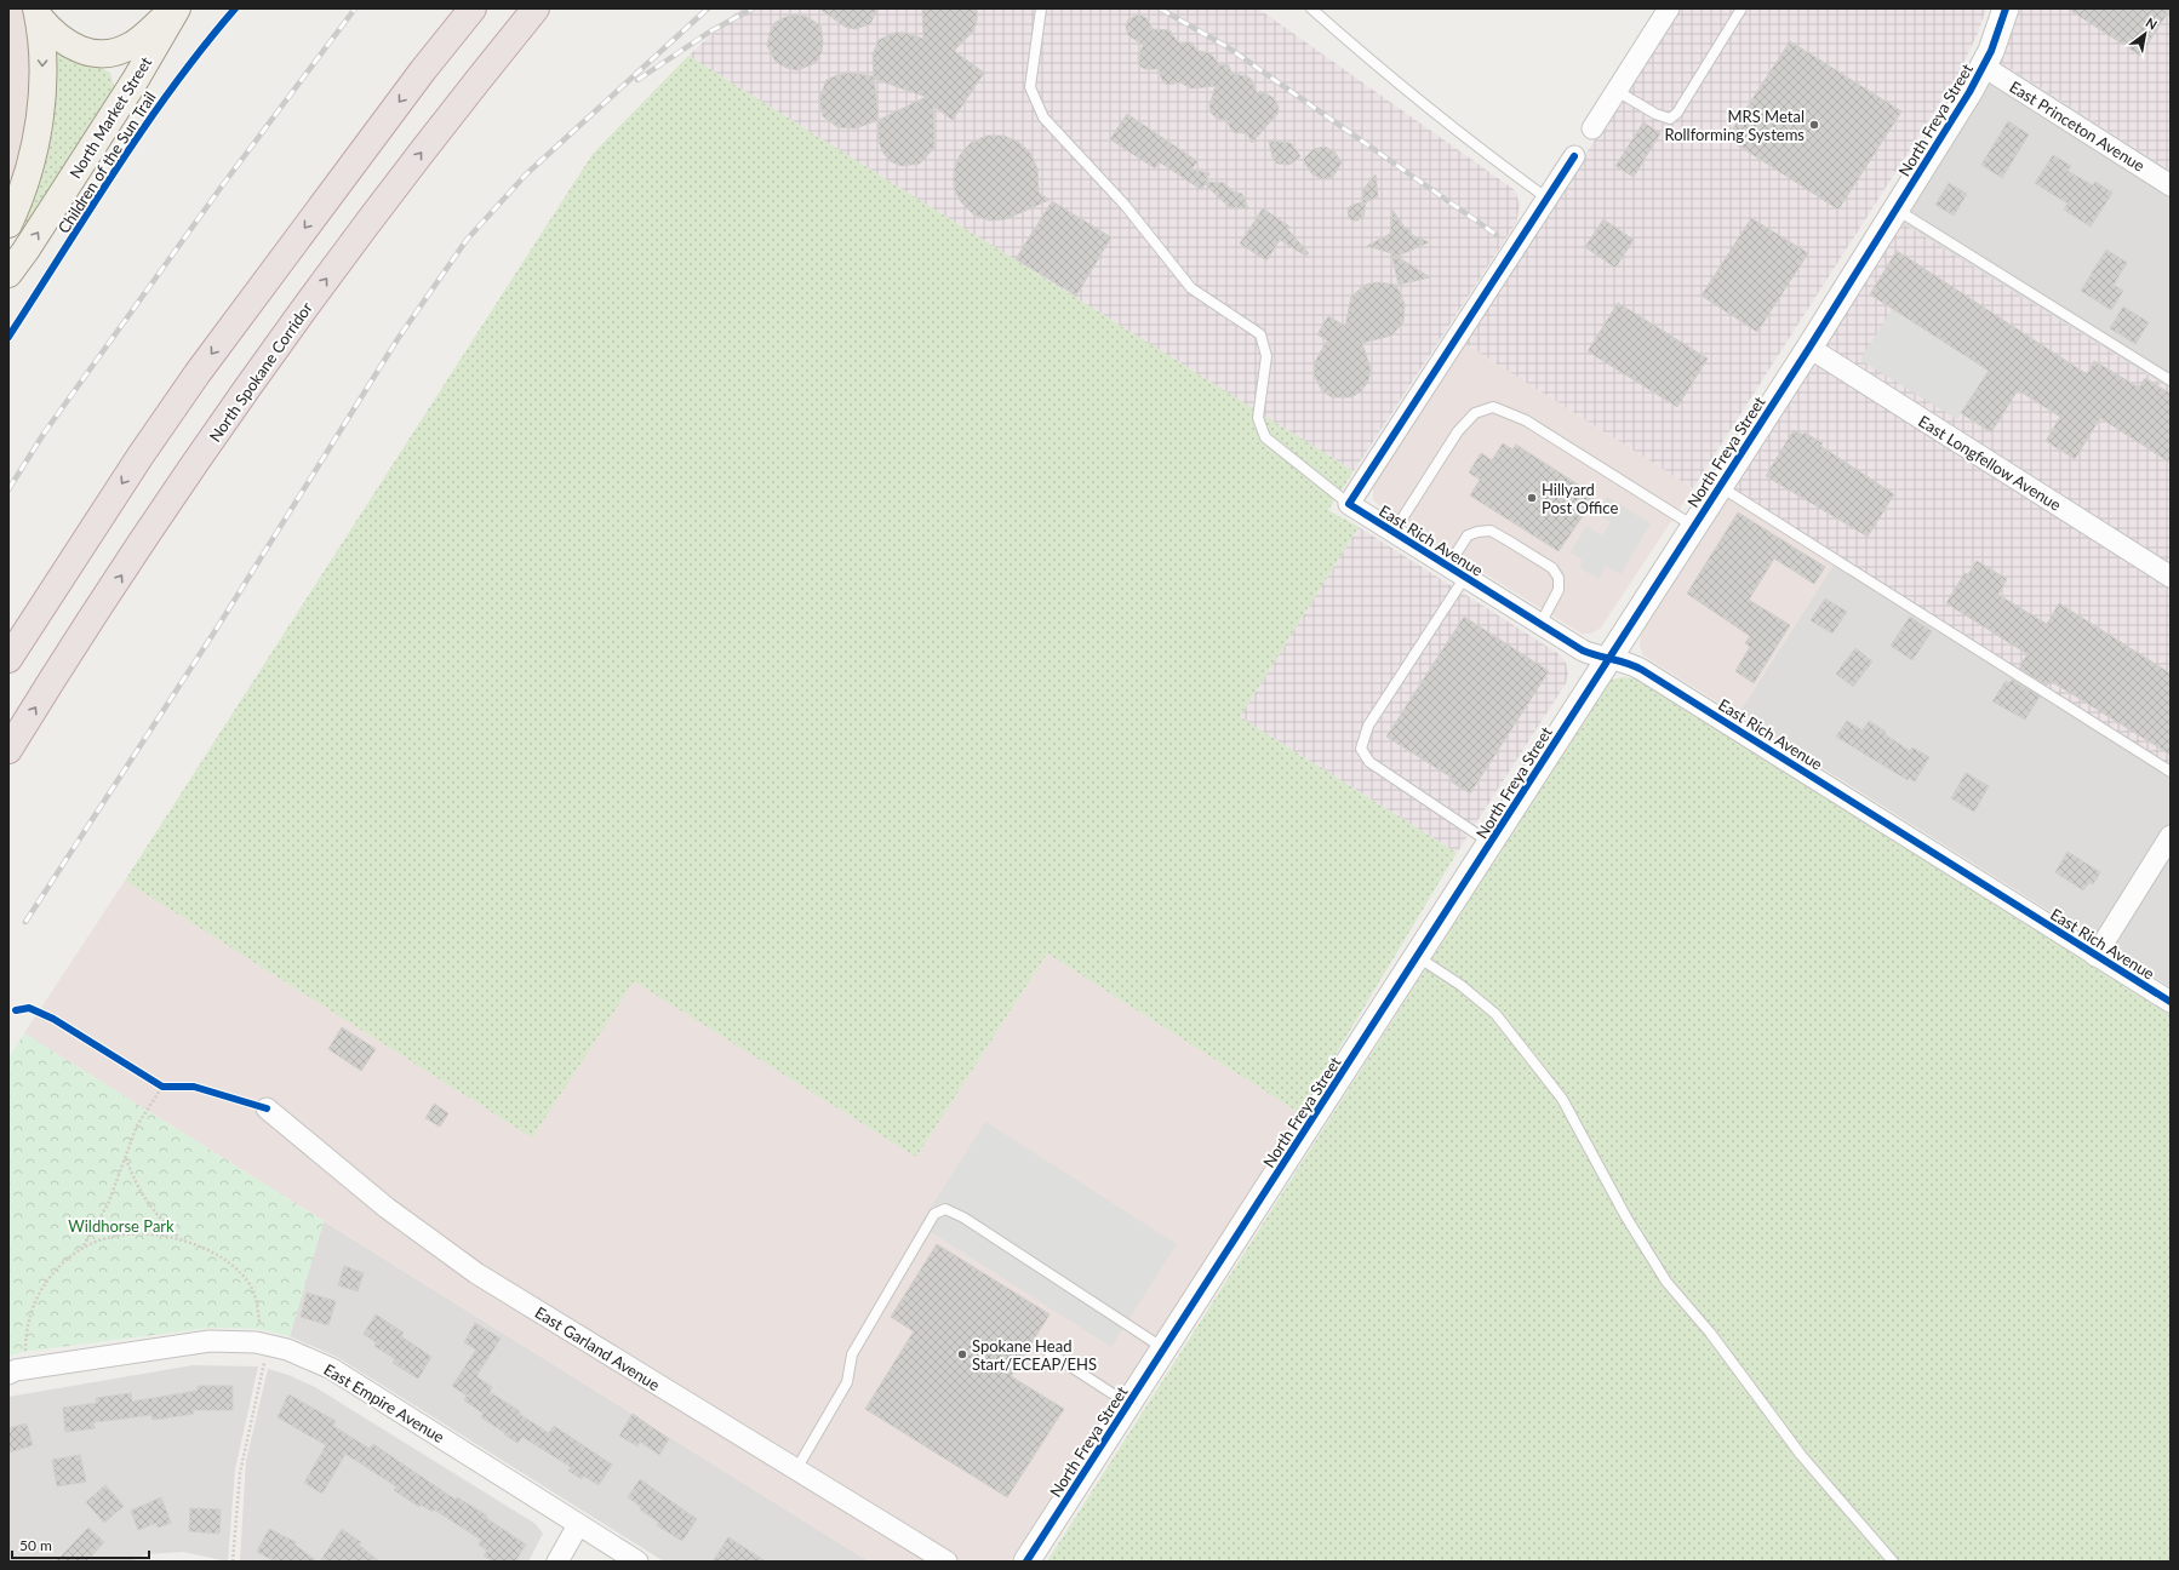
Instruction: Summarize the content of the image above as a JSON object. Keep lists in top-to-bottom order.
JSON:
{
  "streets": {
    "highway": ["North Spokane Corridor"],
    "main road": ["North Market Street"],
    "street": [
      "North Freya Street",
      "East Princeton Avenue",
      "East Longfellow Avenue",
      "East Rich Avenue",
      "East Garland Avenue",
      "East Empire Avenue"
    ],
    "cycle path": ["Children of the Sun Trail"]
  },
  "crossings": [
    ["North Freya Street", "East Princeton Avenue"],
    ["North Freya Street", "East Longfellow Avenue"],
    ["North Freya Street", "East Rich Avenue"]
  ],
  "one_way": ["North Market Street"],
  "parks": ["Wildhorse Park"],
  "places": ["MRS Metal Rollforming Systems", "Hillyard Post Office", "Spokane Head Start/ECEAP/EHS"],
  "scale_bar": "50 m",
  "north": "top right"
}
